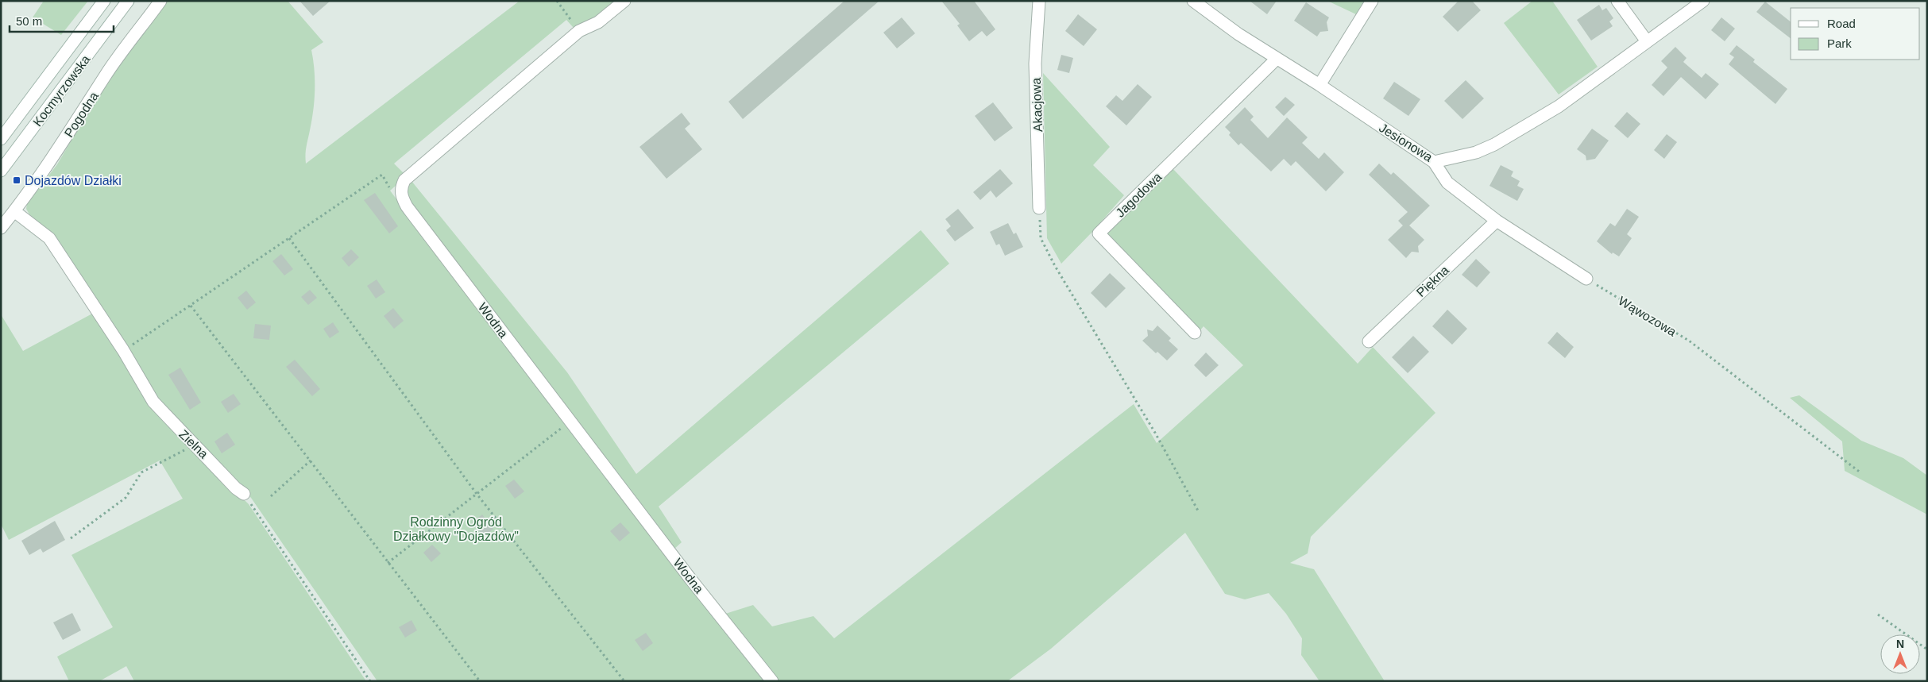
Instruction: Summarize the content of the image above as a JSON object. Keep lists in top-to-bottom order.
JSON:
{
  "streets": {
    "street": [
      "Kocmyrzowska",
      "Akacjowa",
      "Pogodna",
      "Jesionowa",
      "Jagodowa",
      "Piękna",
      "Wodna",
      "Zielna"
    ],
    "path": ["Wąwozowa"]
  },
  "crossings": [
    ["Pogodna", "Zielna"],
    ["Jesionowa", "Jagodowa"]
  ],
  "parks": ["Rodzinny Ogród Działkowy \"Dojazdów\""],
  "places": {
    "transit": ["Dojazdów Działki"]
  },
  "legend": ["Road", "Park"],
  "scale_bar": "50 m",
  "north": "top"
}
